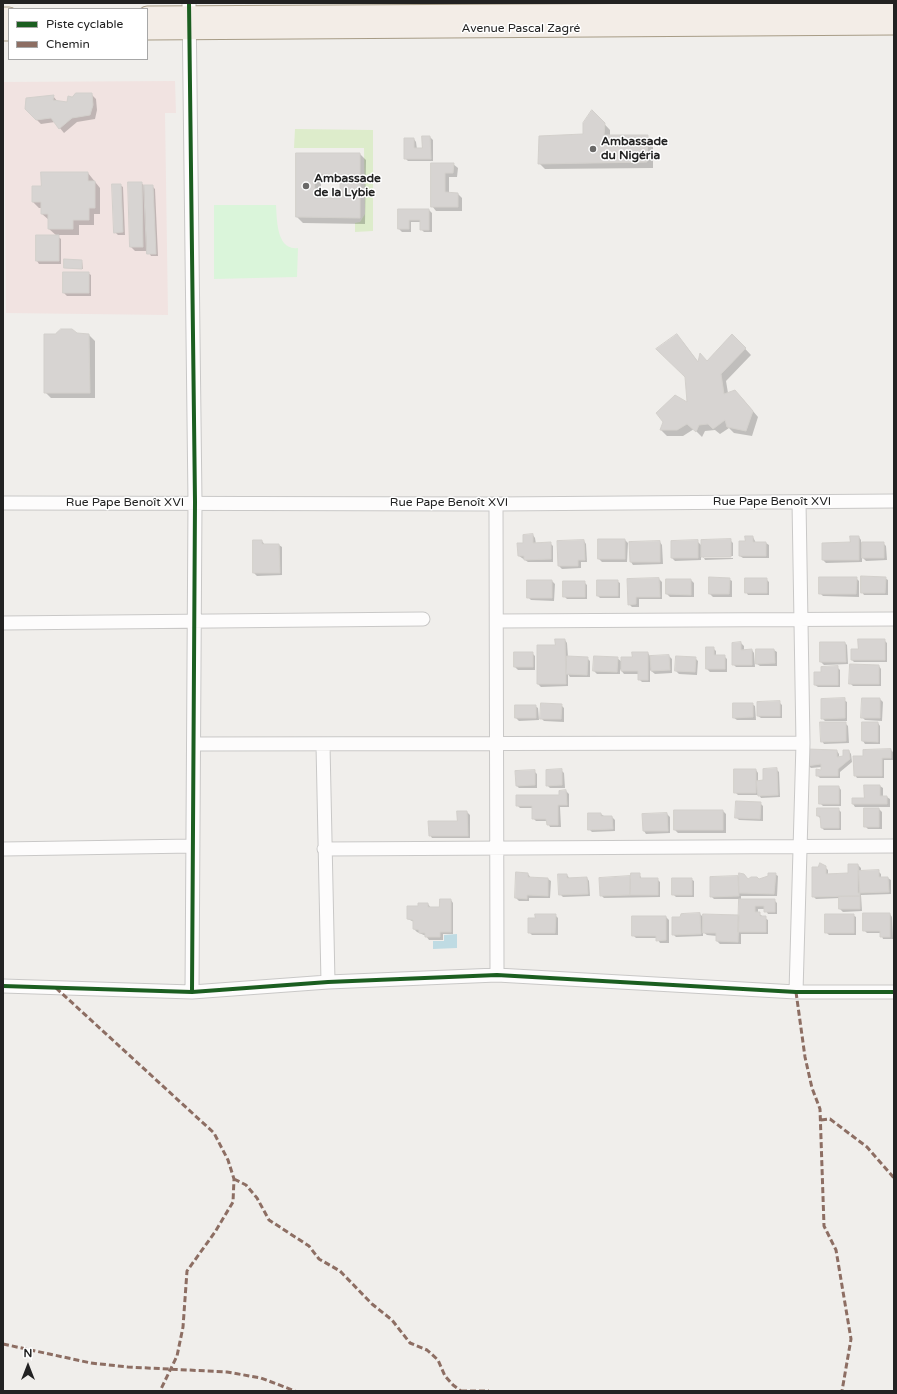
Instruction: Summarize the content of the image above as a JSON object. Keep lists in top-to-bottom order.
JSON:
{
  "streets": {
    "main road": ["Avenue Pascal Zagré"],
    "street": ["Rue Pape Benoît XVI"]
  },
  "places": ["Ambassade du Nigéria", "Ambassade de la Lybie"],
  "legend": ["Piste cyclable", "Chemin"],
  "north": "top"
}
